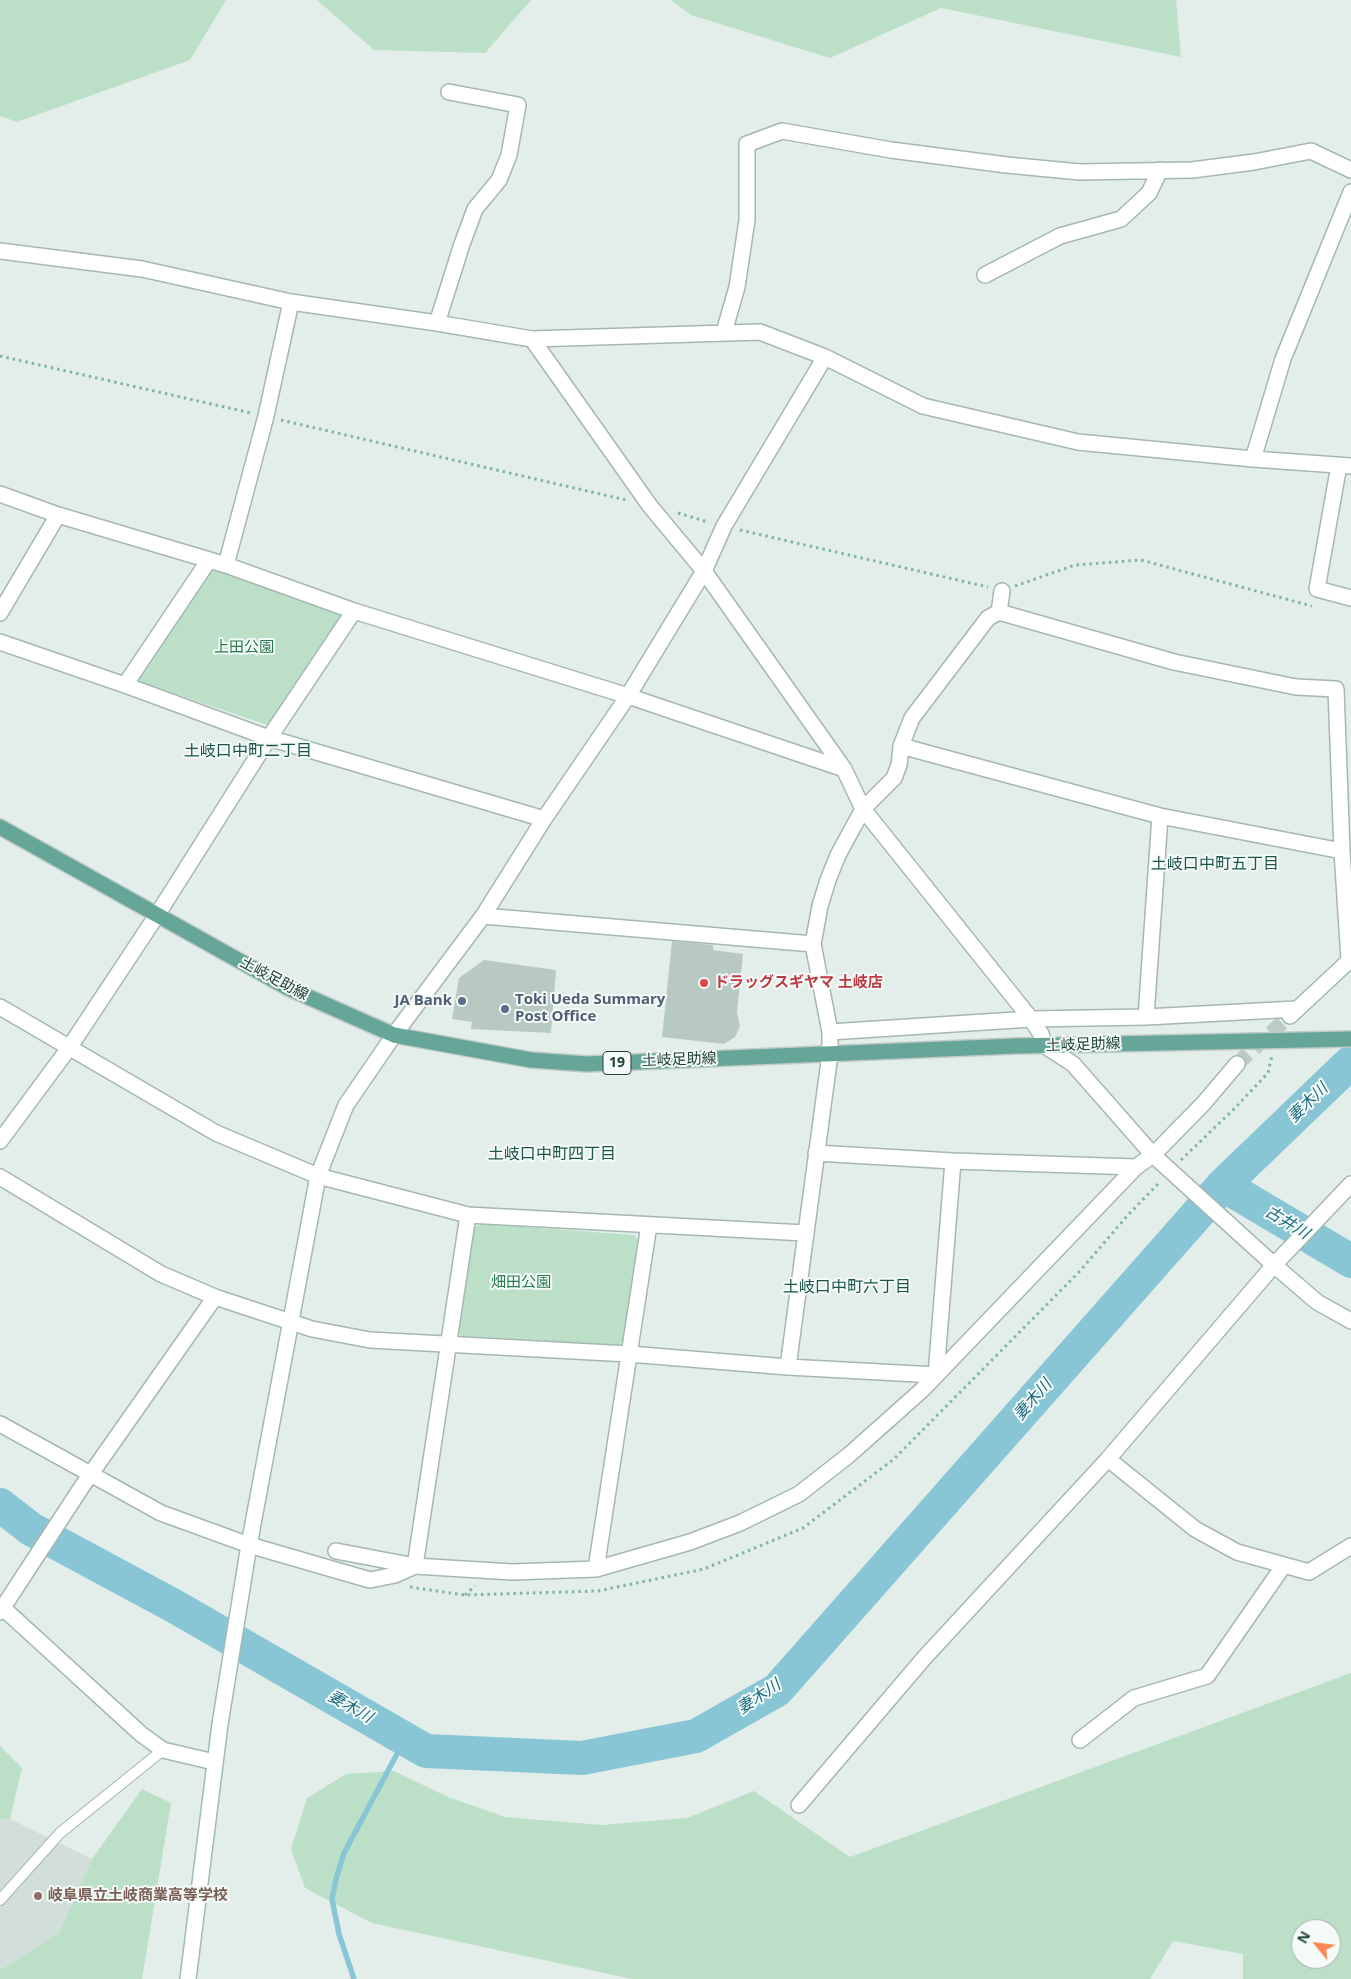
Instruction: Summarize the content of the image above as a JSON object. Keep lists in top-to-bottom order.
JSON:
{
  "streets": {
    "main road": ["土岐足助線", "19"]
  },
  "districts": [
    "土岐口中町二丁目",
    "土岐口中町五丁目",
    "土岐口中町四丁目",
    "土岐口中町六丁目"
  ],
  "water": ["妻木川", "古井川"],
  "parks": ["上田公園", "畑田公園"],
  "places": [
    "ドラッグスギヤマ 土岐店",
    "JA Bank",
    "Toki Ueda Summary Post Office",
    "岐阜県立土岐商業高等学校"
  ],
  "north": "top left"
}
